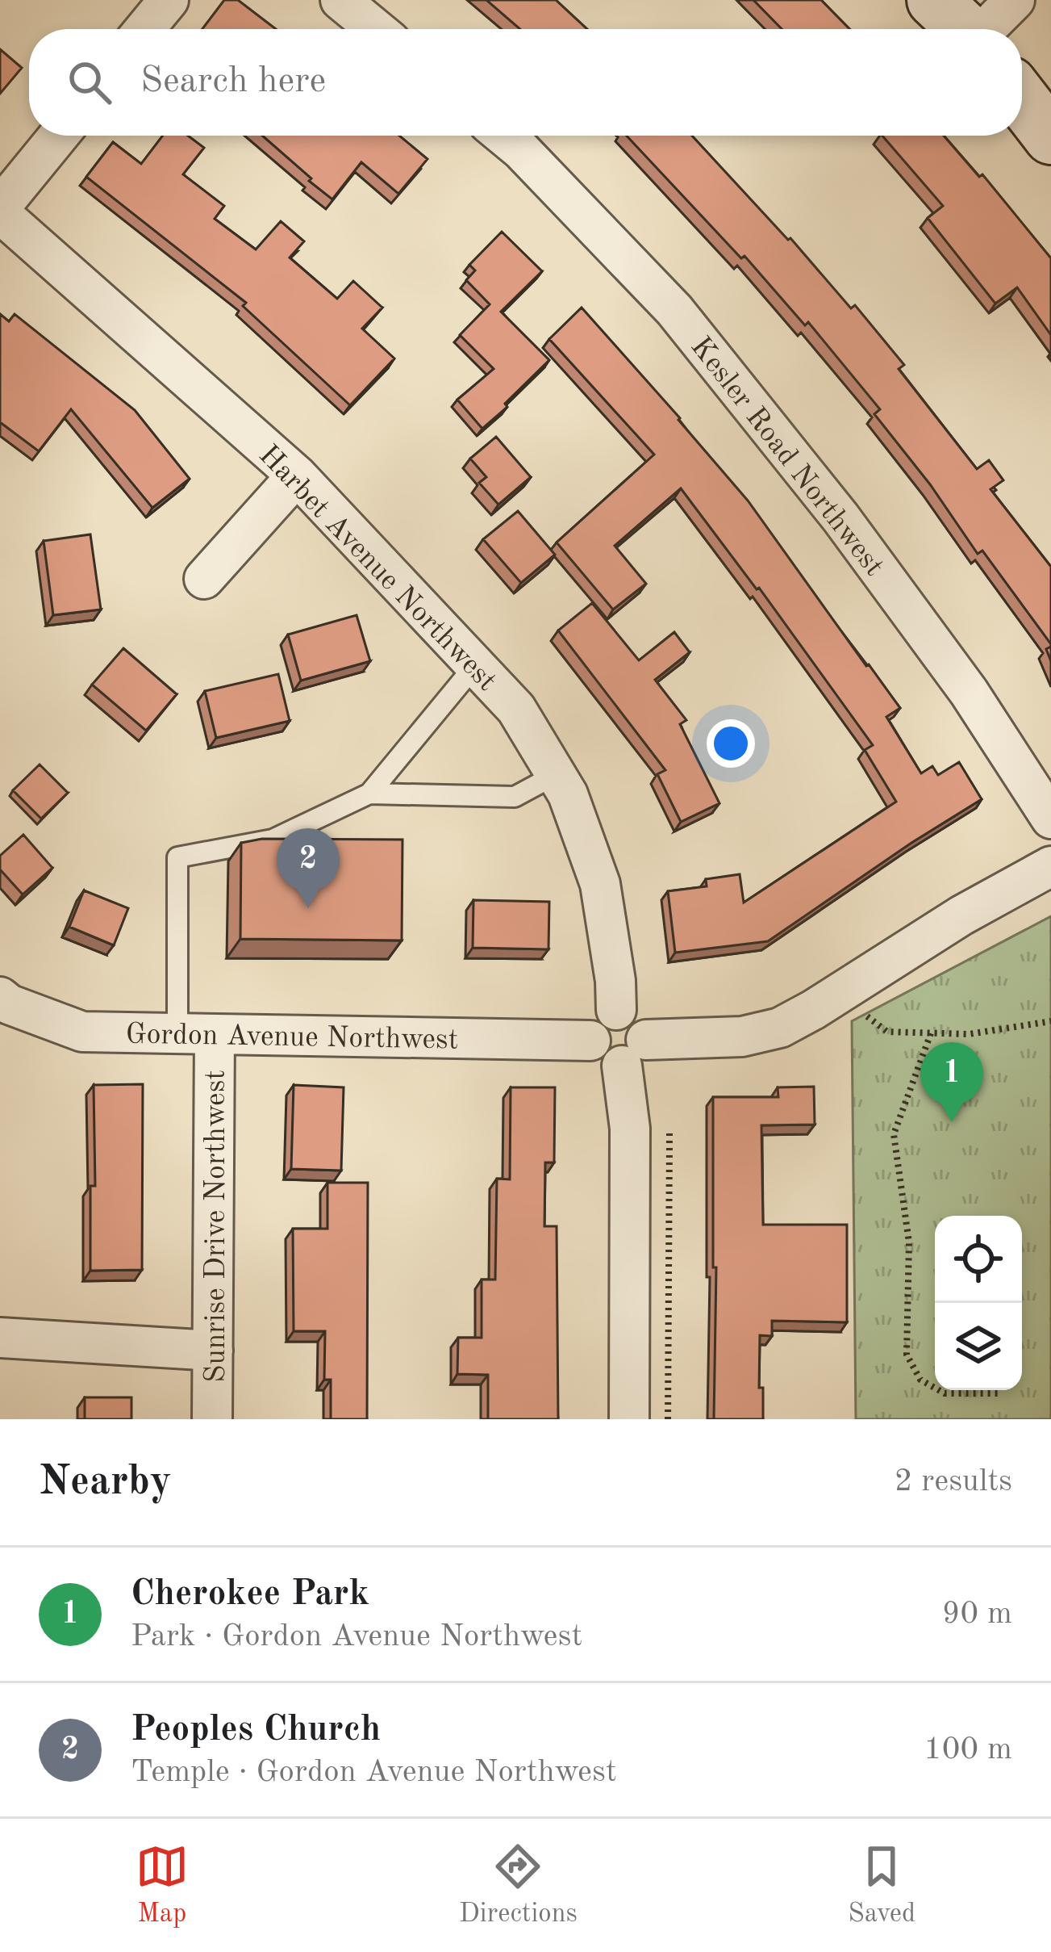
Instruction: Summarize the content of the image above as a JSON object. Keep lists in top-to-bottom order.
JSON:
{
  "streets": {
    "street": [
      "Kesler Road Northwest",
      "Harbet Avenue Northwest",
      "Gordon Avenue Northwest",
      "Sunrise Drive Northwest"
    ]
  },
  "crossings": [
    ["Harbet Avenue Northwest", "Gordon Avenue Northwest"],
    ["Gordon Avenue Northwest", "Sunrise Drive Northwest"]
  ],
  "page": {
    "search": "Search here",
    "pins": ["2", "1"],
    "heading": ["Nearby", "2 results"],
    "list": [
      {
        "mark": "1",
        "name": "Cherokee Park",
        "note": "Park · Gordon Avenue Northwest",
        "value": "90 m"
      },
      {
        "mark": "2",
        "name": "Peoples Church",
        "note": "Temple · Gordon Avenue Northwest",
        "value": "100 m"
      }
    ],
    "nav": ["Map", "Directions", "Saved"]
  }
}
